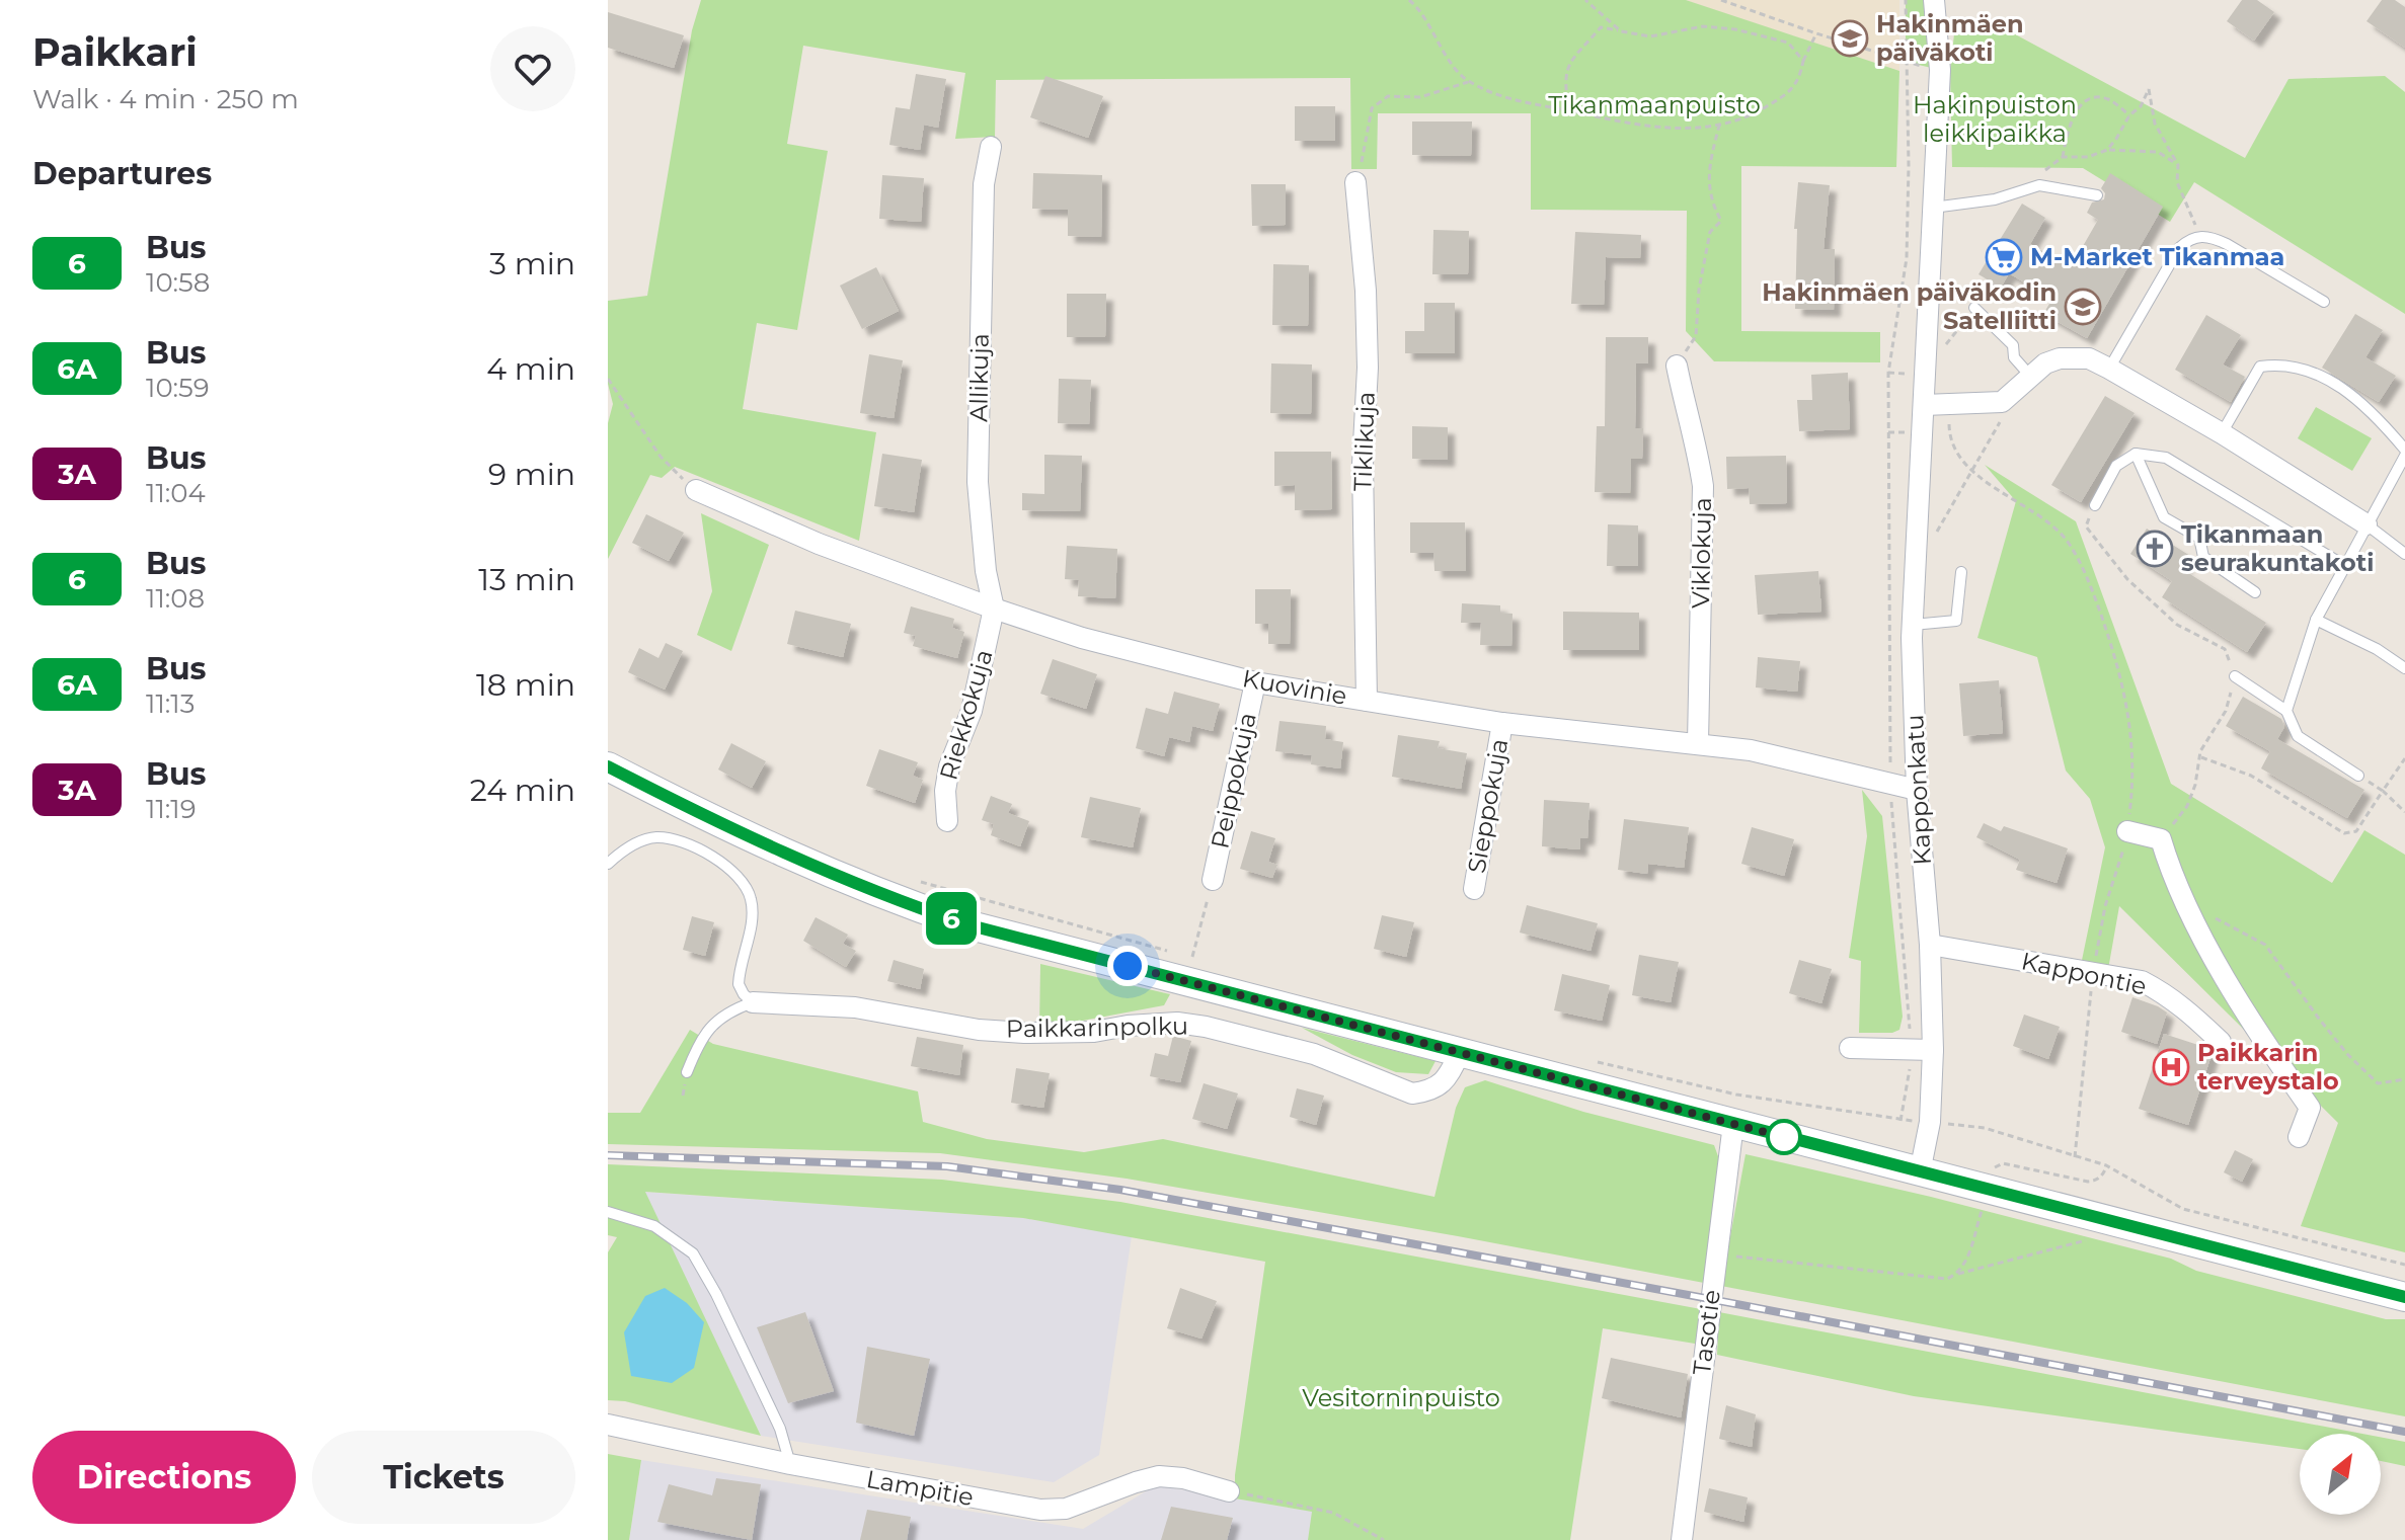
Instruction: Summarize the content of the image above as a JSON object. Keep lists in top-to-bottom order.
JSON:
{
  "streets": {
    "street": [
      "Allikuja",
      "Tiklikuja",
      "Viklokuja",
      "Kuovinie",
      "Riekkokuja",
      "Peippokuja",
      "Kapponkatu",
      "Sieppokuja",
      "Kappontie",
      "Paikkarinpolku",
      "Tasotie",
      "Lampitie"
    ]
  },
  "crossings": [
    ["Allikuja", "Kuovinie"],
    ["Allikuja", "Riekkokuja"],
    ["Tiklikuja", "Kuovinie"],
    ["Viklokuja", "Kuovinie"],
    ["Kuovinie", "Riekkokuja"],
    ["Kuovinie", "Peippokuja"],
    ["Kuovinie", "Kapponkatu"],
    ["Kuovinie", "Sieppokuja"],
    ["Kapponkatu", "Kappontie"]
  ],
  "parks": ["Tikanmaanpuisto", "Hakinpuiston leikkipaikka", "Vesitorninpuisto"],
  "places": {
    "school or university": ["Hakinmäen päiväkoti", "Hakinmäen päiväkodin Satelliitti"],
    "supermarket": ["M-Market Tikanmaa"],
    "church": ["Tikanmaan seurakuntakoti"],
    "hospital": ["Paikkarin terveystalo"]
  },
  "lines": ["bus line 6"],
  "north": "top right",
  "page": {
    "heading": [
      ["Paikkari", "Walk · 4 min · 250 m"],
      "Departures"
    ],
    "on_map": "6",
    "list": [
      {
        "mark": "6",
        "name": "Bus",
        "note": "10:58",
        "value": "3 min"
      },
      {
        "mark": "6A",
        "name": "Bus",
        "note": "10:59",
        "value": "4 min"
      },
      {
        "mark": "3A",
        "name": "Bus",
        "note": "11:04",
        "value": "9 min"
      },
      {
        "mark": "6",
        "name": "Bus",
        "note": "11:08",
        "value": "13 min"
      },
      {
        "mark": "6A",
        "name": "Bus",
        "note": "11:13",
        "value": "18 min"
      },
      {
        "mark": "3A",
        "name": "Bus",
        "note": "11:19",
        "value": "24 min"
      }
    ],
    "buttons": ["Directions", "Tickets"]
  }
}
